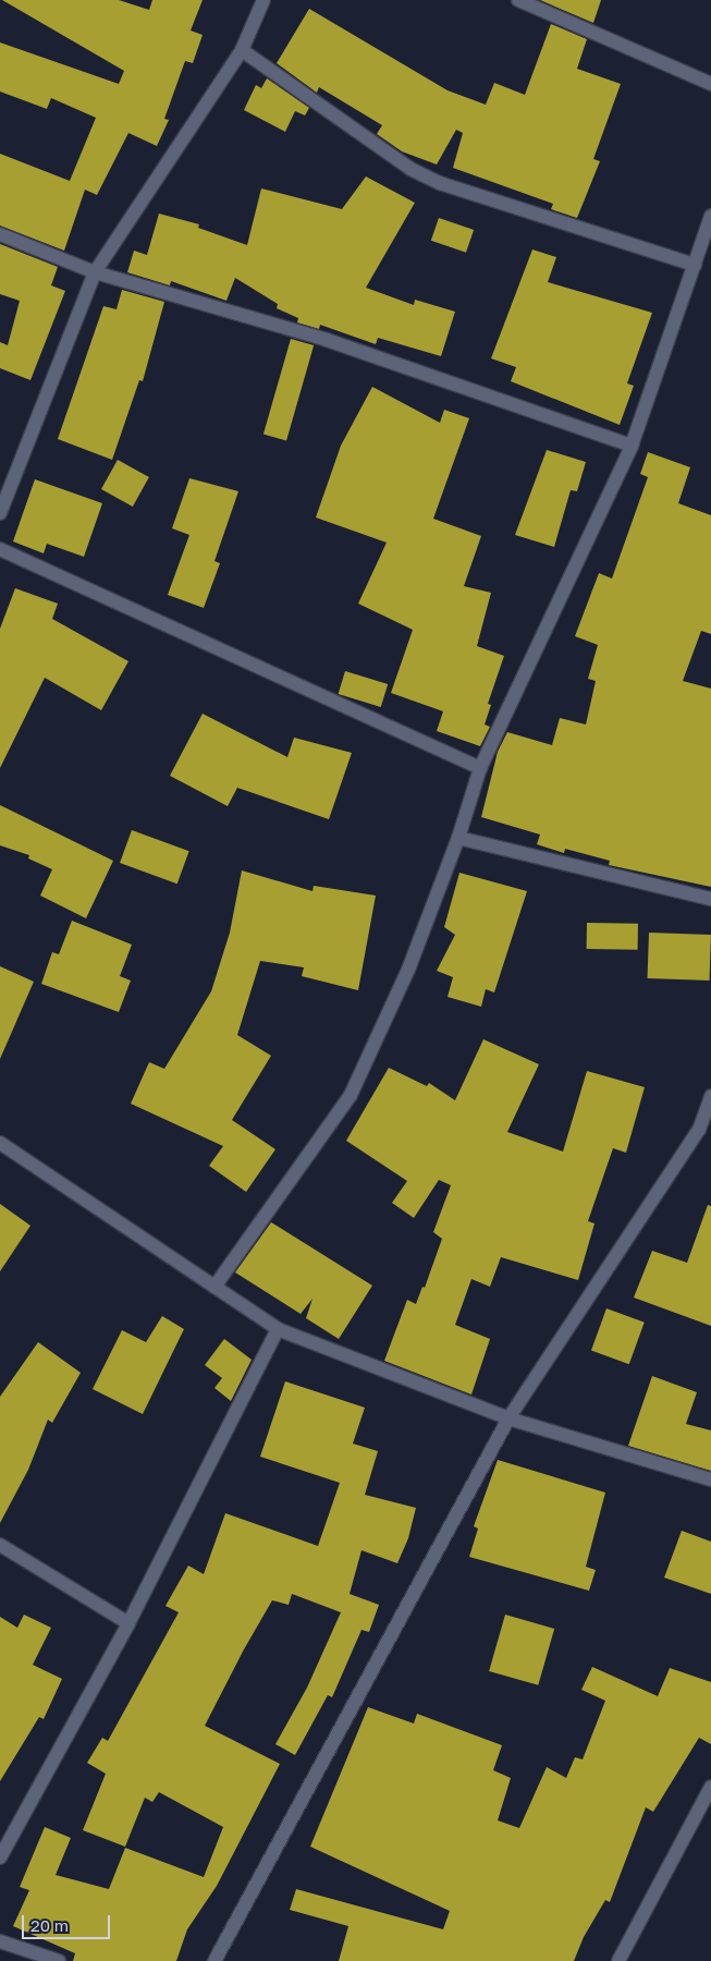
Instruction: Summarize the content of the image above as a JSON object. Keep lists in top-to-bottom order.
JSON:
{
  "scale_bar": "20 m"
}
